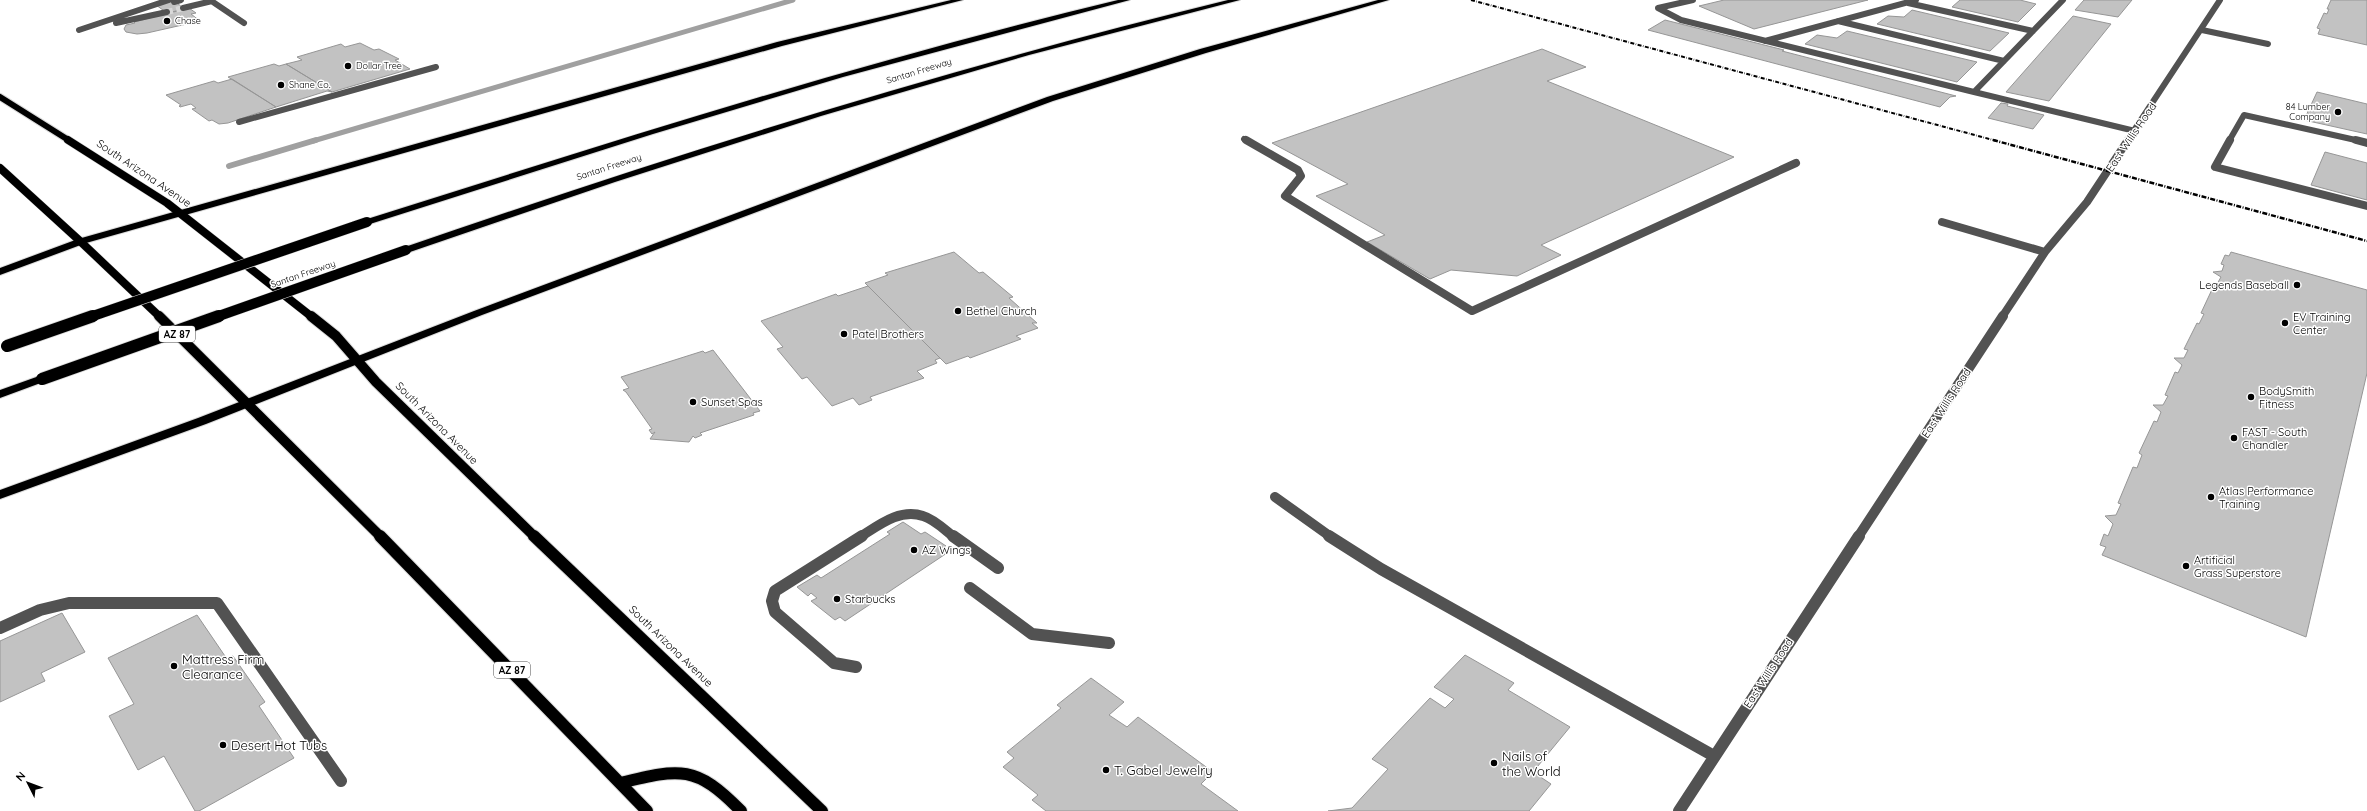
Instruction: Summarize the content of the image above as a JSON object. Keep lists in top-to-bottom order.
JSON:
{
  "streets": {
    "highway": ["Santan Freeway"],
    "main road": ["South Arizona Avenue", "AZ 87"],
    "street": ["East Willis Road"]
  },
  "places": [
    "Chase",
    "Dollar Tree",
    "Shane Co.",
    "84 Lumber Company",
    "Legends Baseball",
    "Bethel Church",
    "EV Training Center",
    "Patel Brothers",
    "BodySmith Fitness",
    "Sunset Spas",
    "FAST - South Chandler",
    "Atlas Performance Training",
    "AZ Wings",
    "Artificial Grass Superstore",
    "Starbucks",
    "Mattress Firm Clearance",
    "Desert Hot Tubs",
    "Nails of the World",
    "T. Gabel Jewelry"
  ],
  "north": "top left"
}
